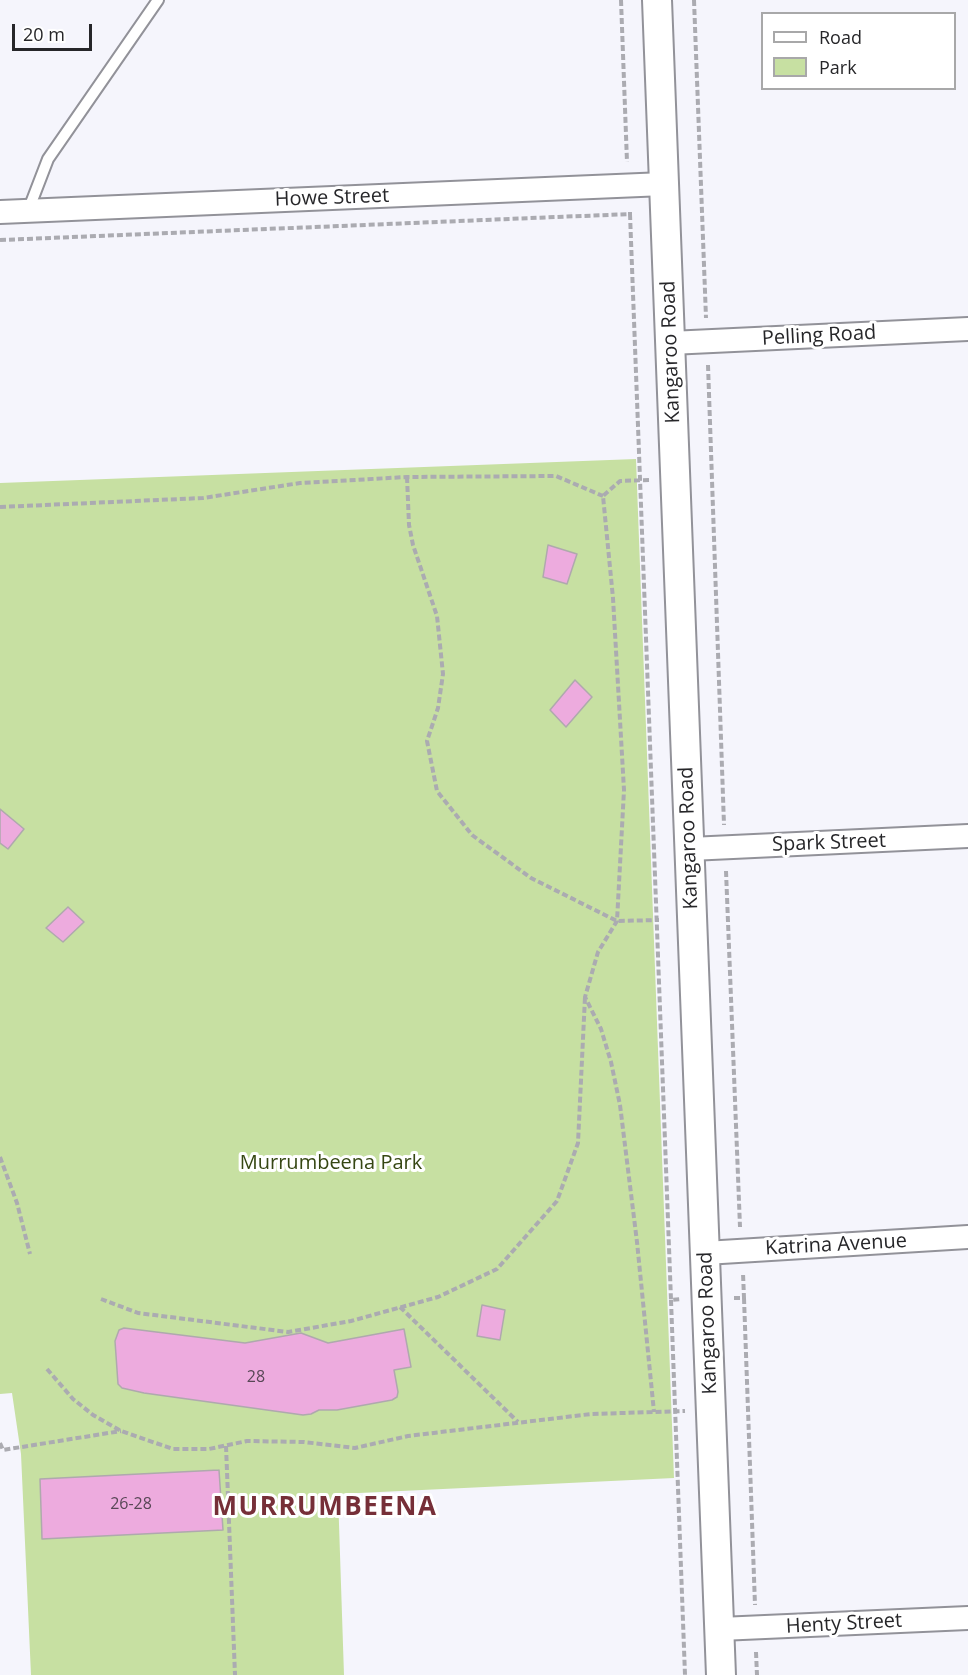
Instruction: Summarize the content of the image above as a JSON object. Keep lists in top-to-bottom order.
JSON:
{
  "streets": {
    "street": [
      "Howe Street",
      "Pelling Road",
      "Kangaroo Road",
      "Spark Street",
      "Katrina Avenue",
      "Henty Street"
    ]
  },
  "crossings": [
    ["Howe Street", "Kangaroo Road"],
    ["Pelling Road", "Kangaroo Road"],
    ["Kangaroo Road", "Spark Street"],
    ["Kangaroo Road", "Katrina Avenue"],
    ["Kangaroo Road", "Henty Street"]
  ],
  "districts": ["MURRUMBEENA"],
  "parks": ["Murrumbeena Park"],
  "house_numbers": ["28", "26-28"],
  "legend": ["Road", "Park"],
  "scale_bar": "20 m"
}
